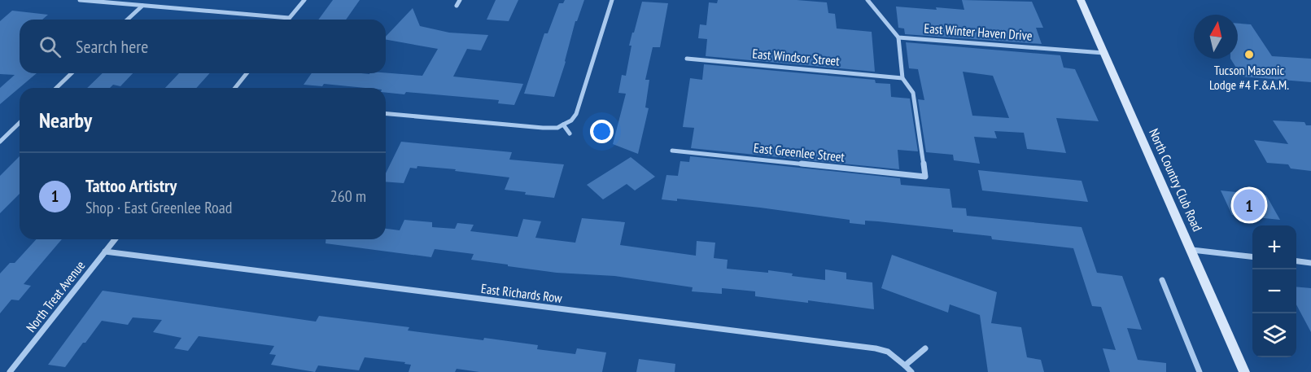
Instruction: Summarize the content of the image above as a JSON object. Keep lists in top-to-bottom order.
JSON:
{
  "streets": {
    "main road": ["North Country Club Road"],
    "street": [
      "East Winter Haven Drive",
      "East Windsor Street",
      "East Greenlee Street",
      "East Richards Row",
      "North Treat Avenue"
    ]
  },
  "crossings": [
    ["East Winter Haven Drive", "North Country Club Road"],
    ["East Windsor Street", "East Greenlee Street"],
    ["East Richards Row", "North Treat Avenue"]
  ],
  "places": ["Tucson Masonic Lodge #4 F.&A.M."],
  "north": "top",
  "page": {
    "search": "Search here",
    "heading": "Nearby",
    "list": [
      {
        "mark": "1",
        "name": "Tattoo Artistry",
        "note": "Shop · East Greenlee Road",
        "value": "260 m"
      }
    ],
    "pins": "1",
    "map_buttons": ["+", "−"]
  }
}
